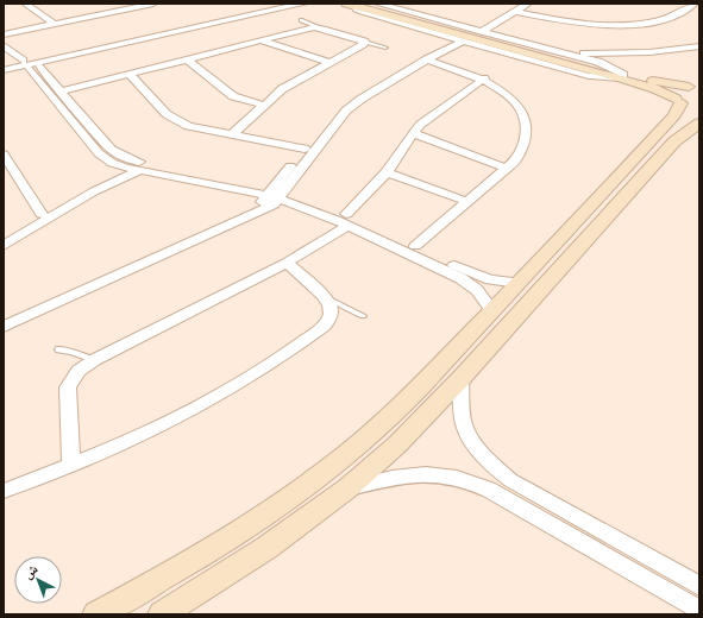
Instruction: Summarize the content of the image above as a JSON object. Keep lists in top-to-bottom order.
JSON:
{
  "north": "top left"
}
